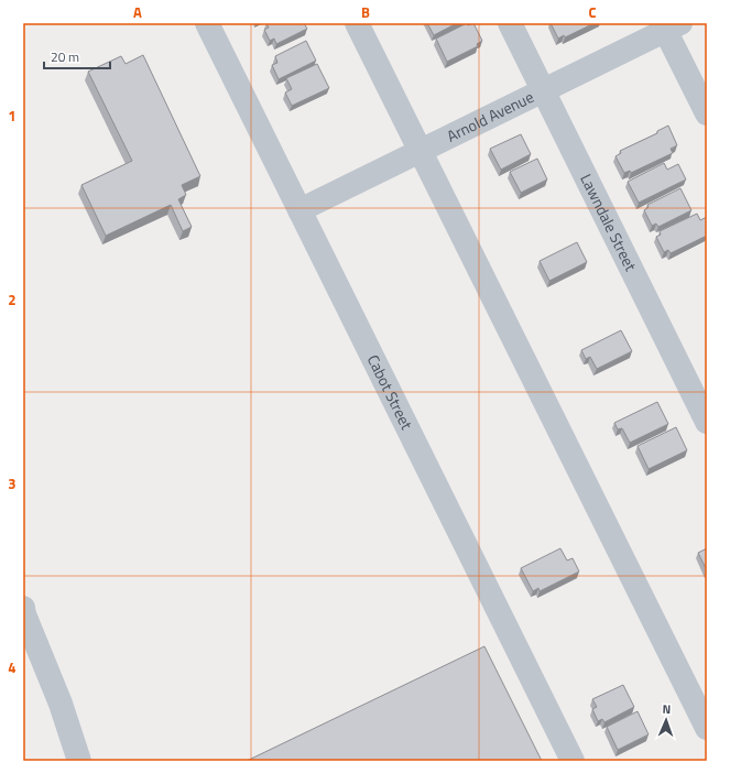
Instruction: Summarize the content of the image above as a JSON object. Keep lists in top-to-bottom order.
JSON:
{
  "streets": {
    "street": ["Arnold Avenue", "Lawndale Street", "Cabot Street"]
  },
  "crossings": [
    ["Arnold Avenue", "Lawndale Street"],
    ["Arnold Avenue", "Cabot Street"]
  ],
  "scale_bar": "20 m",
  "north": "top",
  "grid": {
    "columns": ["A", "B", "C"],
    "rows": [
      "1",
      "2",
      "3",
      "4"
    ]
  }
}
